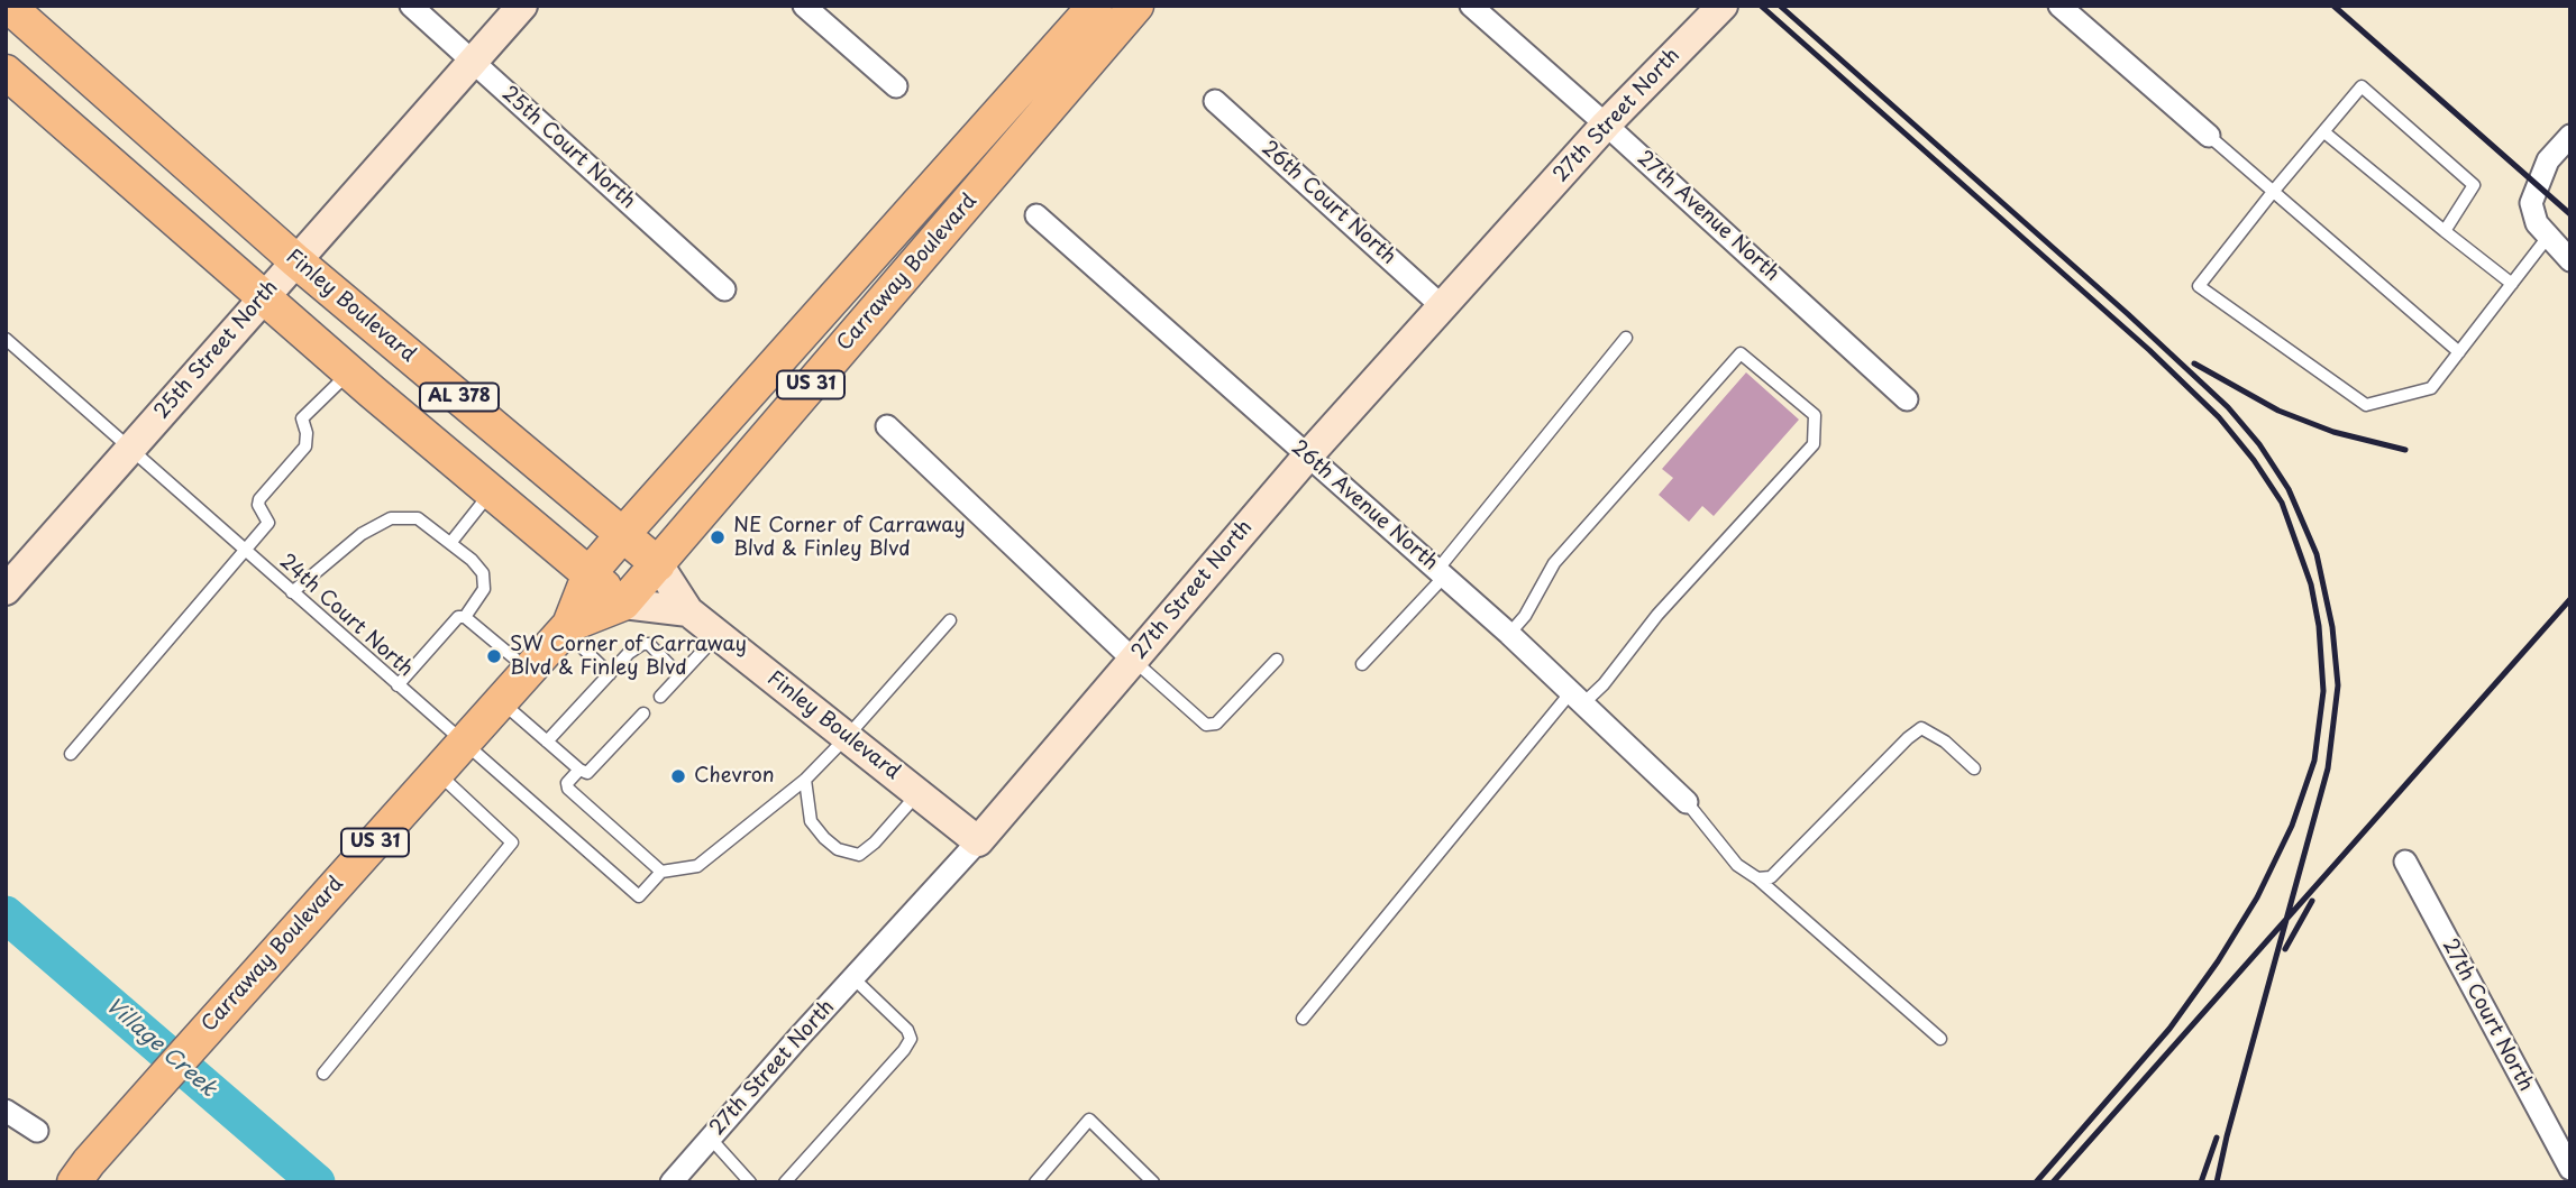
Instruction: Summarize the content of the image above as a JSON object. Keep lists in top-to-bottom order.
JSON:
{
  "streets": {
    "main road": [
      "Carraway Boulevard",
      "Finley Boulevard",
      "US 31",
      "AL 378"
    ],
    "street": [
      "27th Street North",
      "25th Court North",
      "26th Court North",
      "27th Avenue North",
      "25th Street North",
      "26th Avenue North",
      "27th Court North"
    ],
    "lane": ["24th Court North"]
  },
  "crossings": [
    ["27th Street North", "26th Court North"],
    ["27th Street North", "27th Avenue North"],
    ["27th Street North", "Finley Boulevard"],
    ["27th Street North", "26th Avenue North"],
    ["25th Court North", "25th Street North"],
    ["Carraway Boulevard", "Finley Boulevard"],
    ["Carraway Boulevard", "AL 378"],
    ["Carraway Boulevard", "24th Court North"],
    ["Finley Boulevard", "25th Street North"],
    ["25th Street North", "AL 378"],
    ["25th Street North", "24th Court North"]
  ],
  "water": ["Village Creek"],
  "places": ["NE Corner of Carraway Blvd & Finley Blvd", "SW Corner of Carraway Blvd & Finley Blvd", "Chevron"]
}
